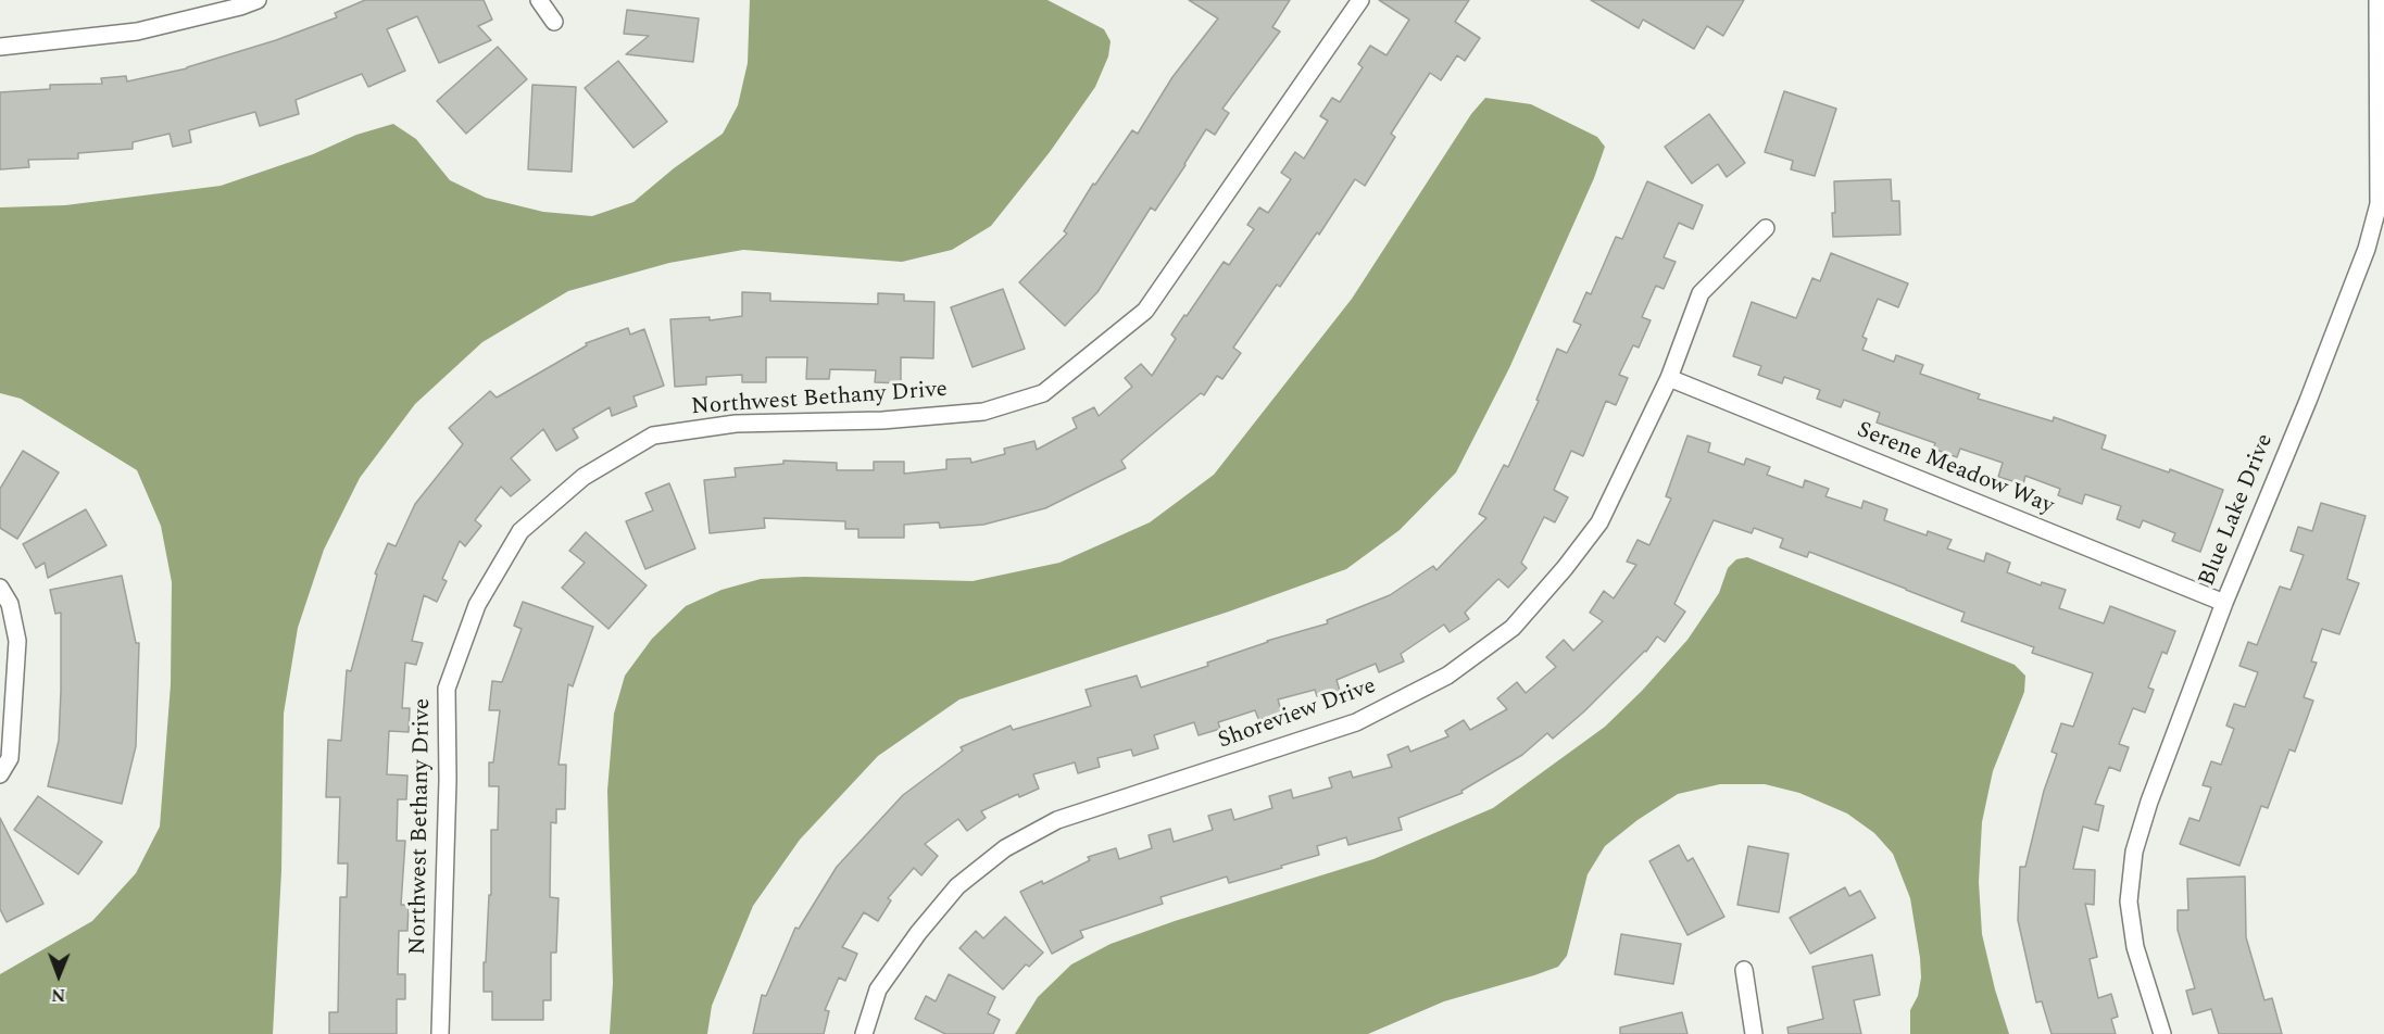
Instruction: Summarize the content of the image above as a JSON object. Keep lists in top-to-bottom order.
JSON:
{
  "streets": {
    "street": [
      "Northwest Bethany Drive",
      "Serene Meadow Way",
      "Blue Lake Drive",
      "Shoreview Drive"
    ]
  },
  "crossings": [
    ["Serene Meadow Way", "Blue Lake Drive"],
    ["Serene Meadow Way", "Shoreview Drive"]
  ],
  "north": "bottom"
}
